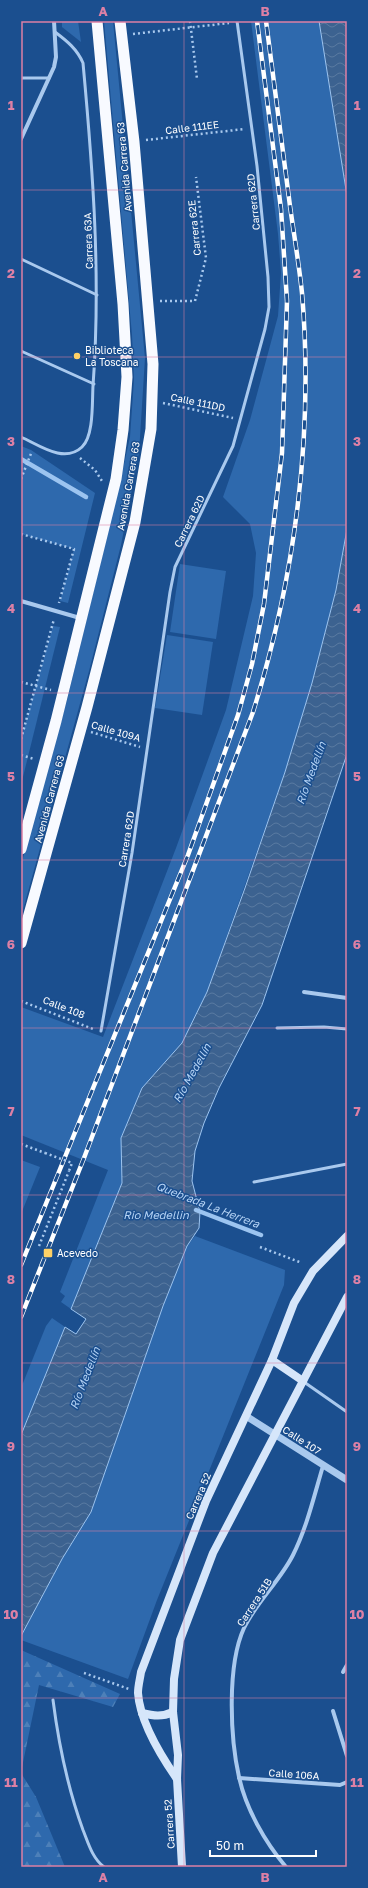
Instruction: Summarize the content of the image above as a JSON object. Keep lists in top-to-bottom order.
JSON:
{
  "streets": {
    "highway": ["Avenida Carrera 63"],
    "main road": ["Carrera 52"],
    "street": ["Calle 107", "Carrera 51B", "Calle 106A"],
    "lane": ["Carrera 62D", "Carrera 63A"],
    "path": [
      "Calle 111EE",
      "Carrera 62E",
      "Calle 111DD",
      "Calle 109A",
      "Calle 108"
    ]
  },
  "crossings": [
    ["Calle 111EE", "Avenida Carrera 63"],
    ["Calle 111EE", "Carrera 62D"],
    ["Avenida Carrera 63", "Carrera 62E"],
    ["Avenida Carrera 63", "Calle 111DD"],
    ["Avenida Carrera 63", "Calle 109A"],
    ["Carrera 62D", "Calle 111DD"],
    ["Carrera 62D", "Calle 109A"],
    ["Carrera 62D", "Calle 108"],
    ["Calle 107", "Carrera 52"],
    ["Calle 107", "Carrera 51B"],
    ["Carrera 51B", "Calle 106A"]
  ],
  "water": ["Río Medellín", "Quebrada La Herrera", "Rio Medellin"],
  "places": {
    "other": ["Biblioteca La Toscana"],
    "transit": ["Acevedo"]
  },
  "scale_bar": "50 m",
  "grid": {
    "columns": ["A", "B"],
    "rows": [
      "1",
      "2",
      "3",
      "4",
      "5",
      "6",
      "7",
      "8",
      "9",
      "10",
      "11"
    ]
  }
}
